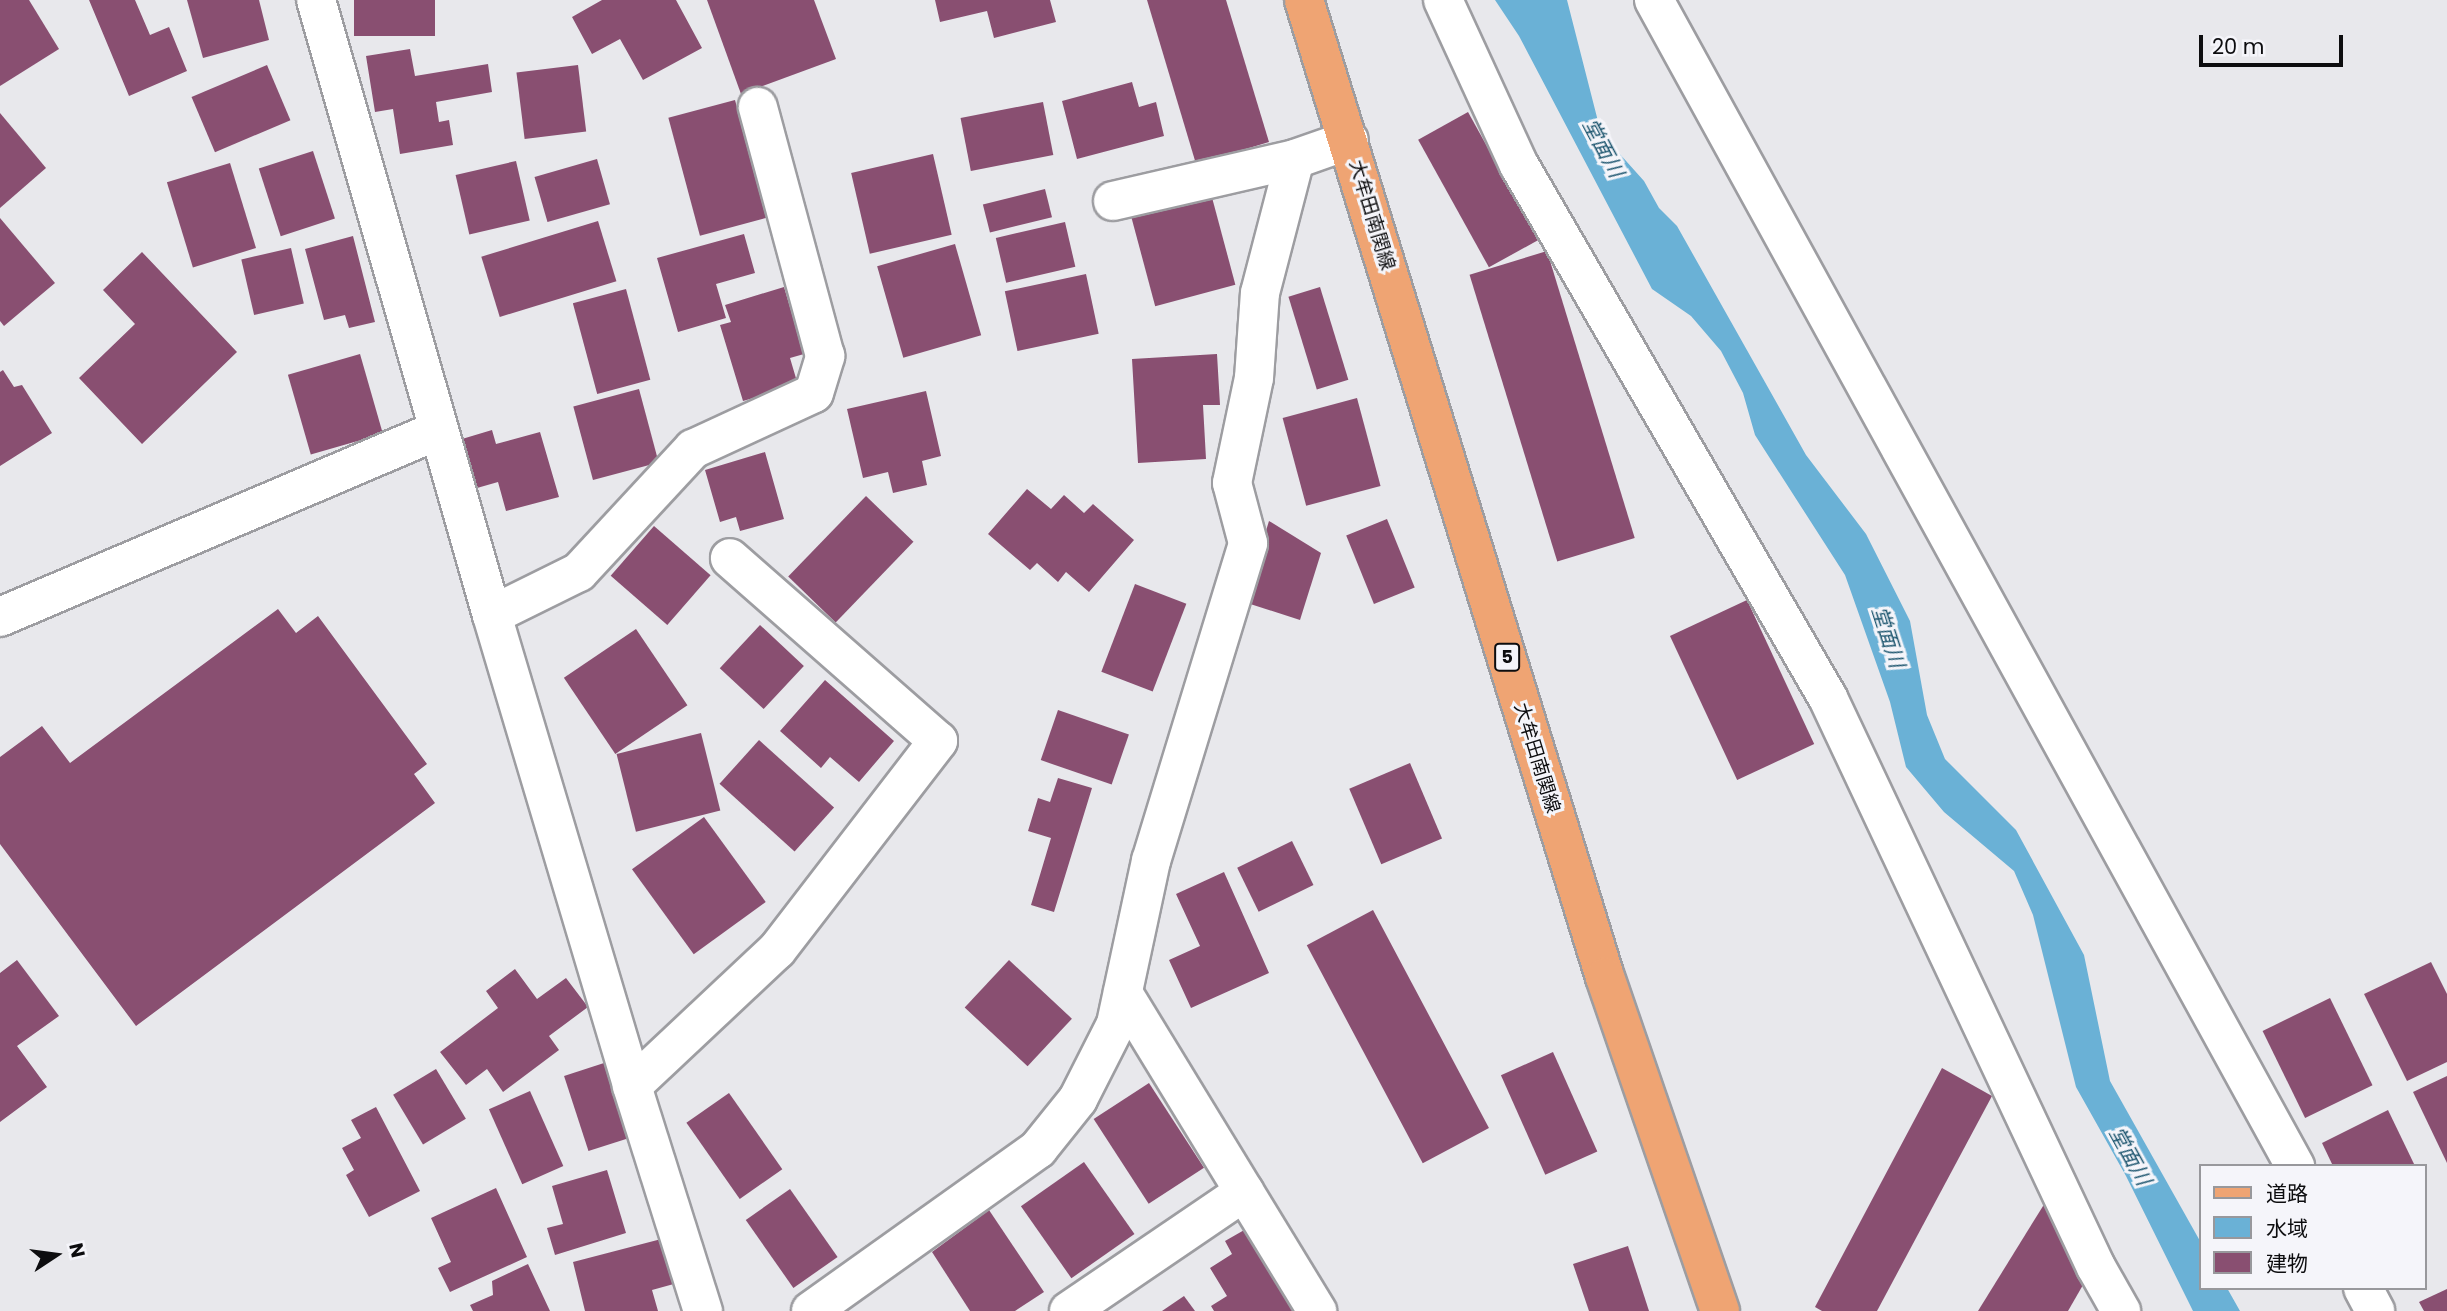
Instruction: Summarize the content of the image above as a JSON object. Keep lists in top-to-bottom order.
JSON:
{
  "streets": {
    "main road": ["大牟田南関線", "5"]
  },
  "water": ["堂面川"],
  "legend": ["道路", "水域", "建物"],
  "scale_bar": "20 m",
  "north": "right"
}
